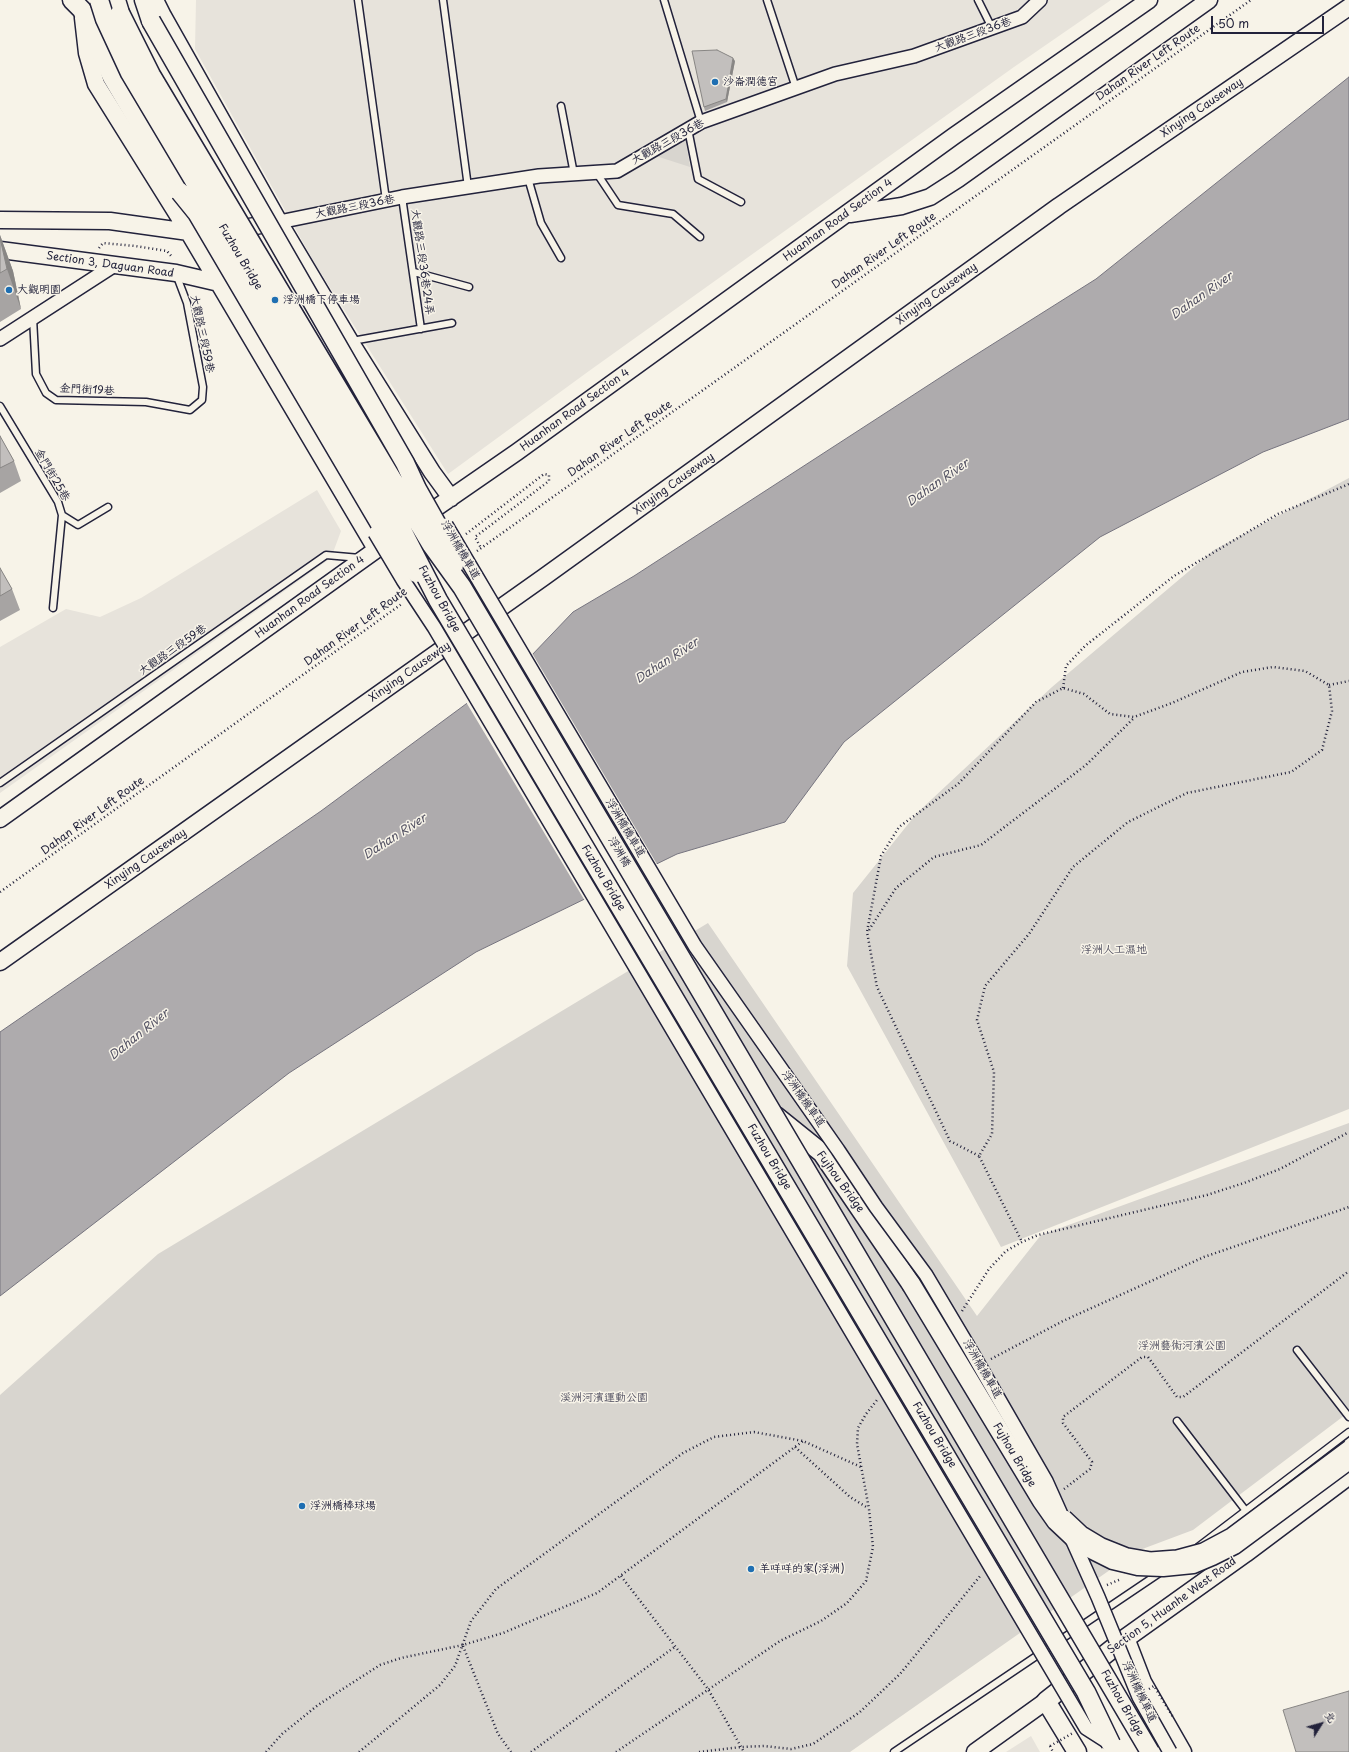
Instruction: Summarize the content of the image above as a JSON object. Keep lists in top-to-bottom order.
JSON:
{
  "streets": {
    "main road": [
      "Fuzhou Bridge",
      "浮洲橋",
      "Fujhou Bridge",
      "Section 5, Huanhe West Road"
    ],
    "street": [
      "大觀路三段36巷",
      "Xinying Causeway",
      "Huanhan Road Section 4",
      "Section 3, Daguan Road",
      "浮洲橋機車道"
    ],
    "lane": [
      "大觀路三段36巷24弄",
      "大觀路三段59巷",
      "金門街19巷",
      "金門街25巷"
    ],
    "path": ["Dahan River Left Route"]
  },
  "crossings": [
    ["大觀路三段36巷", "大觀路三段36巷24弄"],
    ["Huanhan Road Section 4", "大觀路三段59巷"],
    ["Fuzhou Bridge", "浮洲橋"],
    ["Fuzhou Bridge", "Fujhou Bridge"],
    ["Section 3, Daguan Road", "大觀路三段59巷"],
    ["大觀路三段59巷", "金門街19巷"],
    ["浮洲橋", "Fujhou Bridge"]
  ],
  "water": ["Dahan River"],
  "parks": ["浮洲人工濕地", "浮洲藝術河濱公園", "溪洲河濱運動公園"],
  "places": [
    "沙崙潤德宮",
    "大觀明園",
    "浮洲橋下停車場",
    "浮洲橋棒球場",
    "羊咩咩的家(浮洲)"
  ],
  "scale_bar": "50 m",
  "north": "top right"
}
